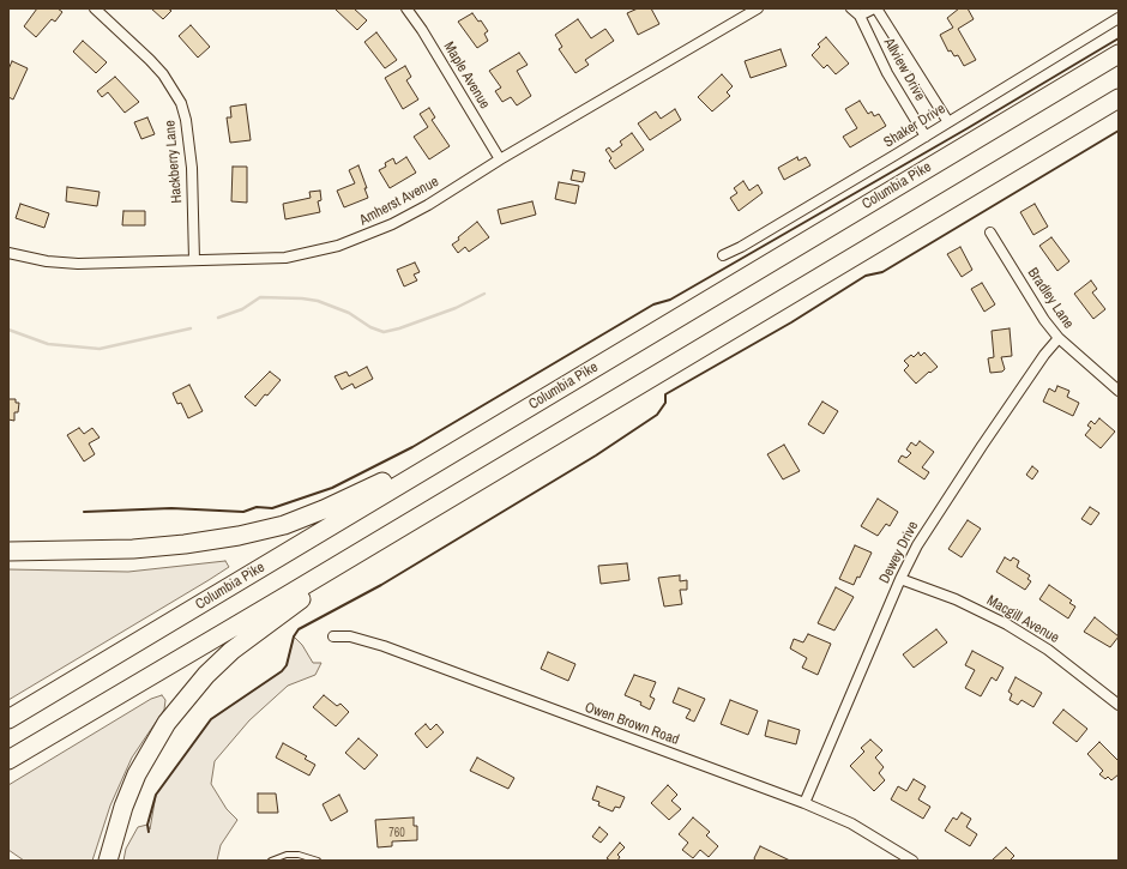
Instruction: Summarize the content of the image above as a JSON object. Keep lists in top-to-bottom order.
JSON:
{
  "streets": {
    "highway": ["Columbia Pike"],
    "street": [
      "Allview Drive",
      "Maple Avenue",
      "Shaker Drive",
      "Hackberry Lane",
      "Amherst Avenue",
      "Bradley Lane",
      "Dewey Drive",
      "Macgill Avenue",
      "Owen Brown Road"
    ]
  },
  "crossings": [
    ["Allview Drive", "Shaker Drive"],
    ["Maple Avenue", "Amherst Avenue"],
    ["Hackberry Lane", "Amherst Avenue"],
    ["Bradley Lane", "Dewey Drive"],
    ["Dewey Drive", "Macgill Avenue"],
    ["Dewey Drive", "Owen Brown Road"]
  ],
  "house_numbers": ["760"]
}
